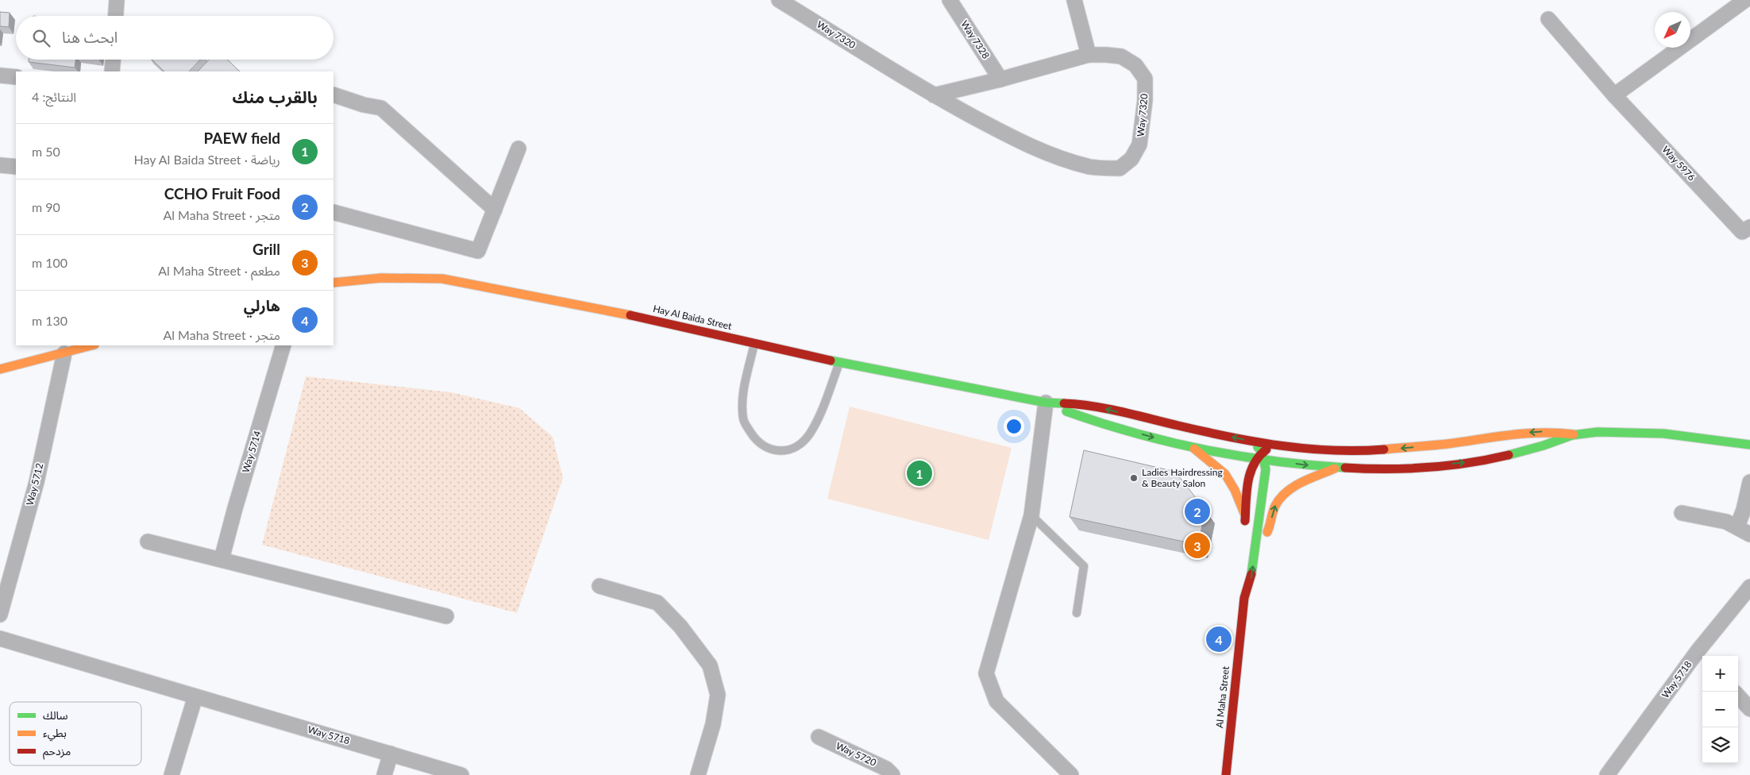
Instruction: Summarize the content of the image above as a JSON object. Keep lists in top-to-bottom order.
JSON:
{
  "streets": {
    "main road": ["Hay Al Baida Street", "Al Maha Street"],
    "street": [
      "Way 7320",
      "Way 7328",
      "Way 5976",
      "Way 5714",
      "Way 5712",
      "Way 5718",
      "Way 5720"
    ]
  },
  "crossings": [
    ["Way 7320", "Way 7328"]
  ],
  "places": ["Ladies Hairdressing & Beauty Salon"],
  "legend": ["سالك", "بطيء", "مزدحم"],
  "north": "bottom left",
  "page": {
    "search": "ابحث هنا",
    "heading": ["بالقرب منك", "النتائج: 4"],
    "list": [
      {
        "mark": "1",
        "name": "PAEW field",
        "note": "رياضة · Hay Al Baida Street",
        "value": "50 m"
      },
      {
        "mark": "2",
        "name": "CCHO Fruit Food",
        "note": "متجر · Al Maha Street",
        "value": "90 m"
      },
      {
        "mark": "3",
        "name": "Grill",
        "note": "مطعم · Al Maha Street",
        "value": "100 m"
      },
      {
        "mark": "4",
        "name": "هارلي",
        "note": "متجر · Al Maha Street",
        "value": "130 m"
      }
    ],
    "pins": [
      "1",
      "2",
      "3",
      "4"
    ],
    "map_buttons": ["+", "−"]
  }
}
